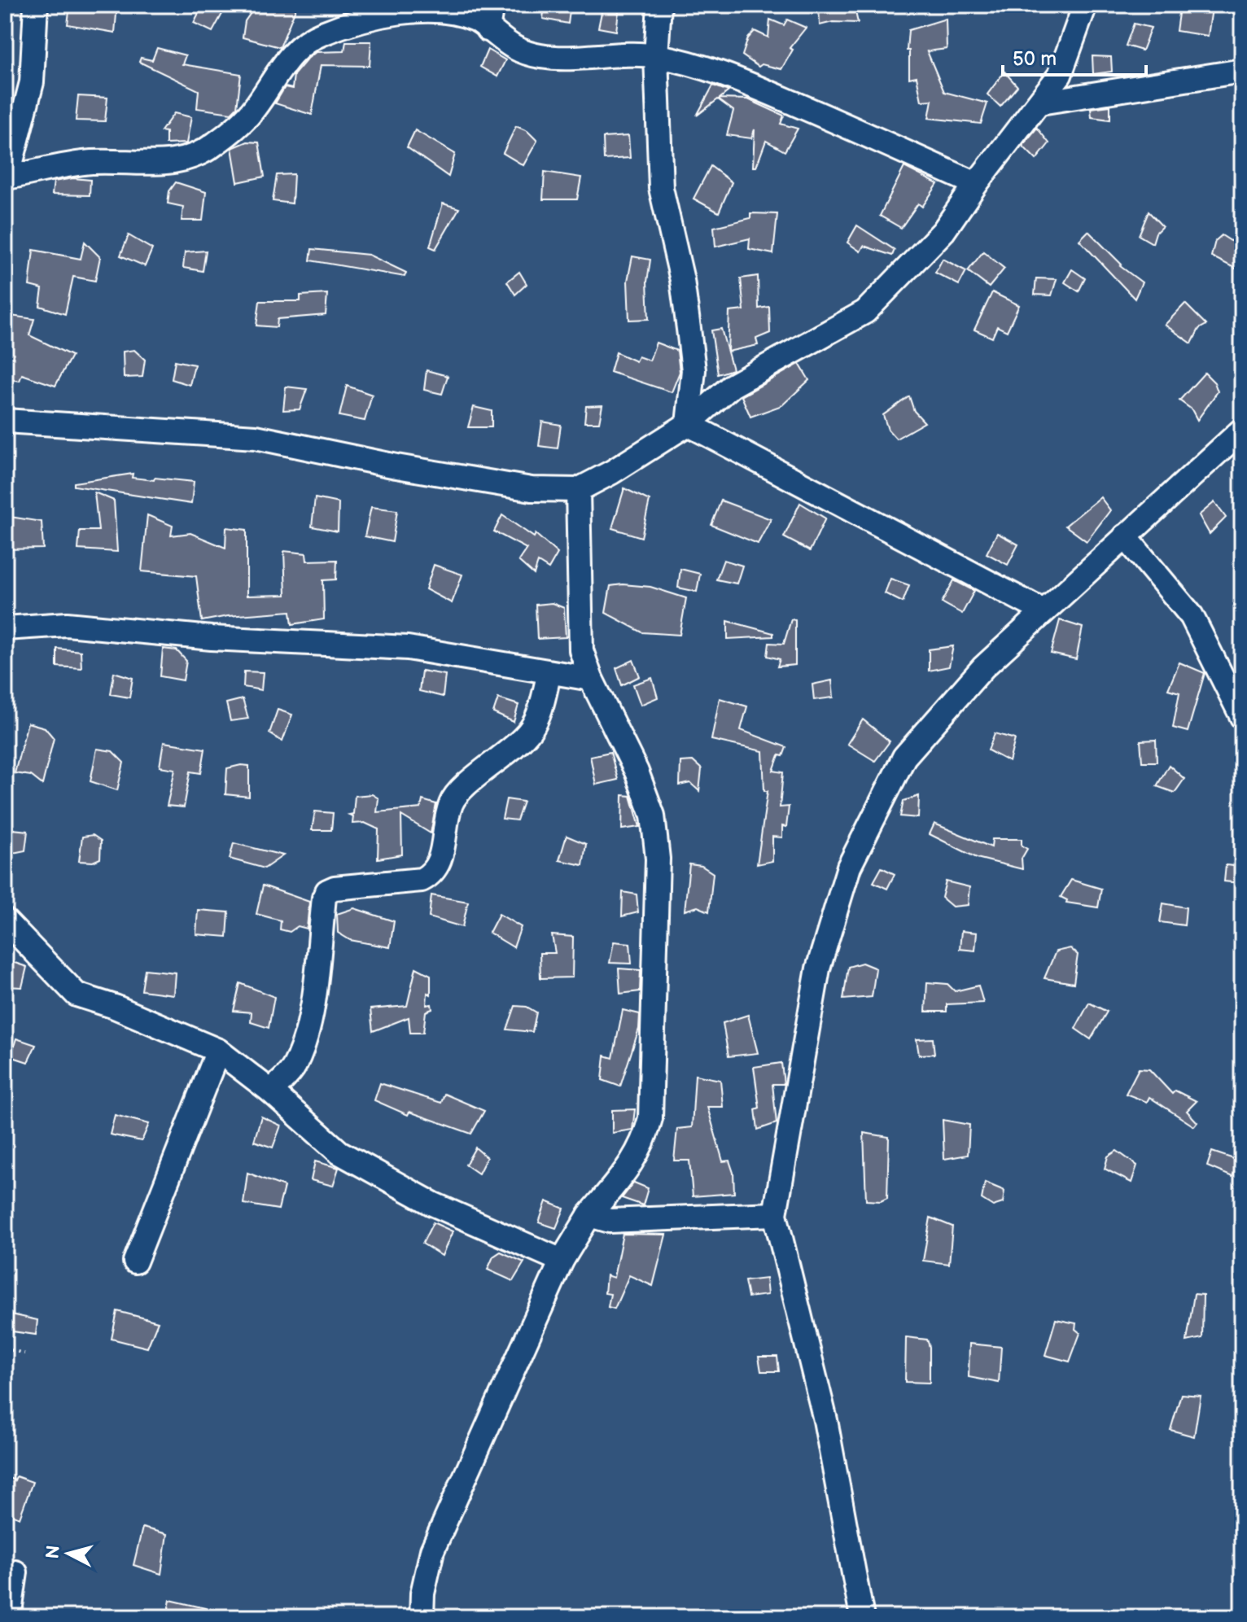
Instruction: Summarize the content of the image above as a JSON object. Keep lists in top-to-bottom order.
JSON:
{
  "scale_bar": "50 m",
  "north": "left"
}
